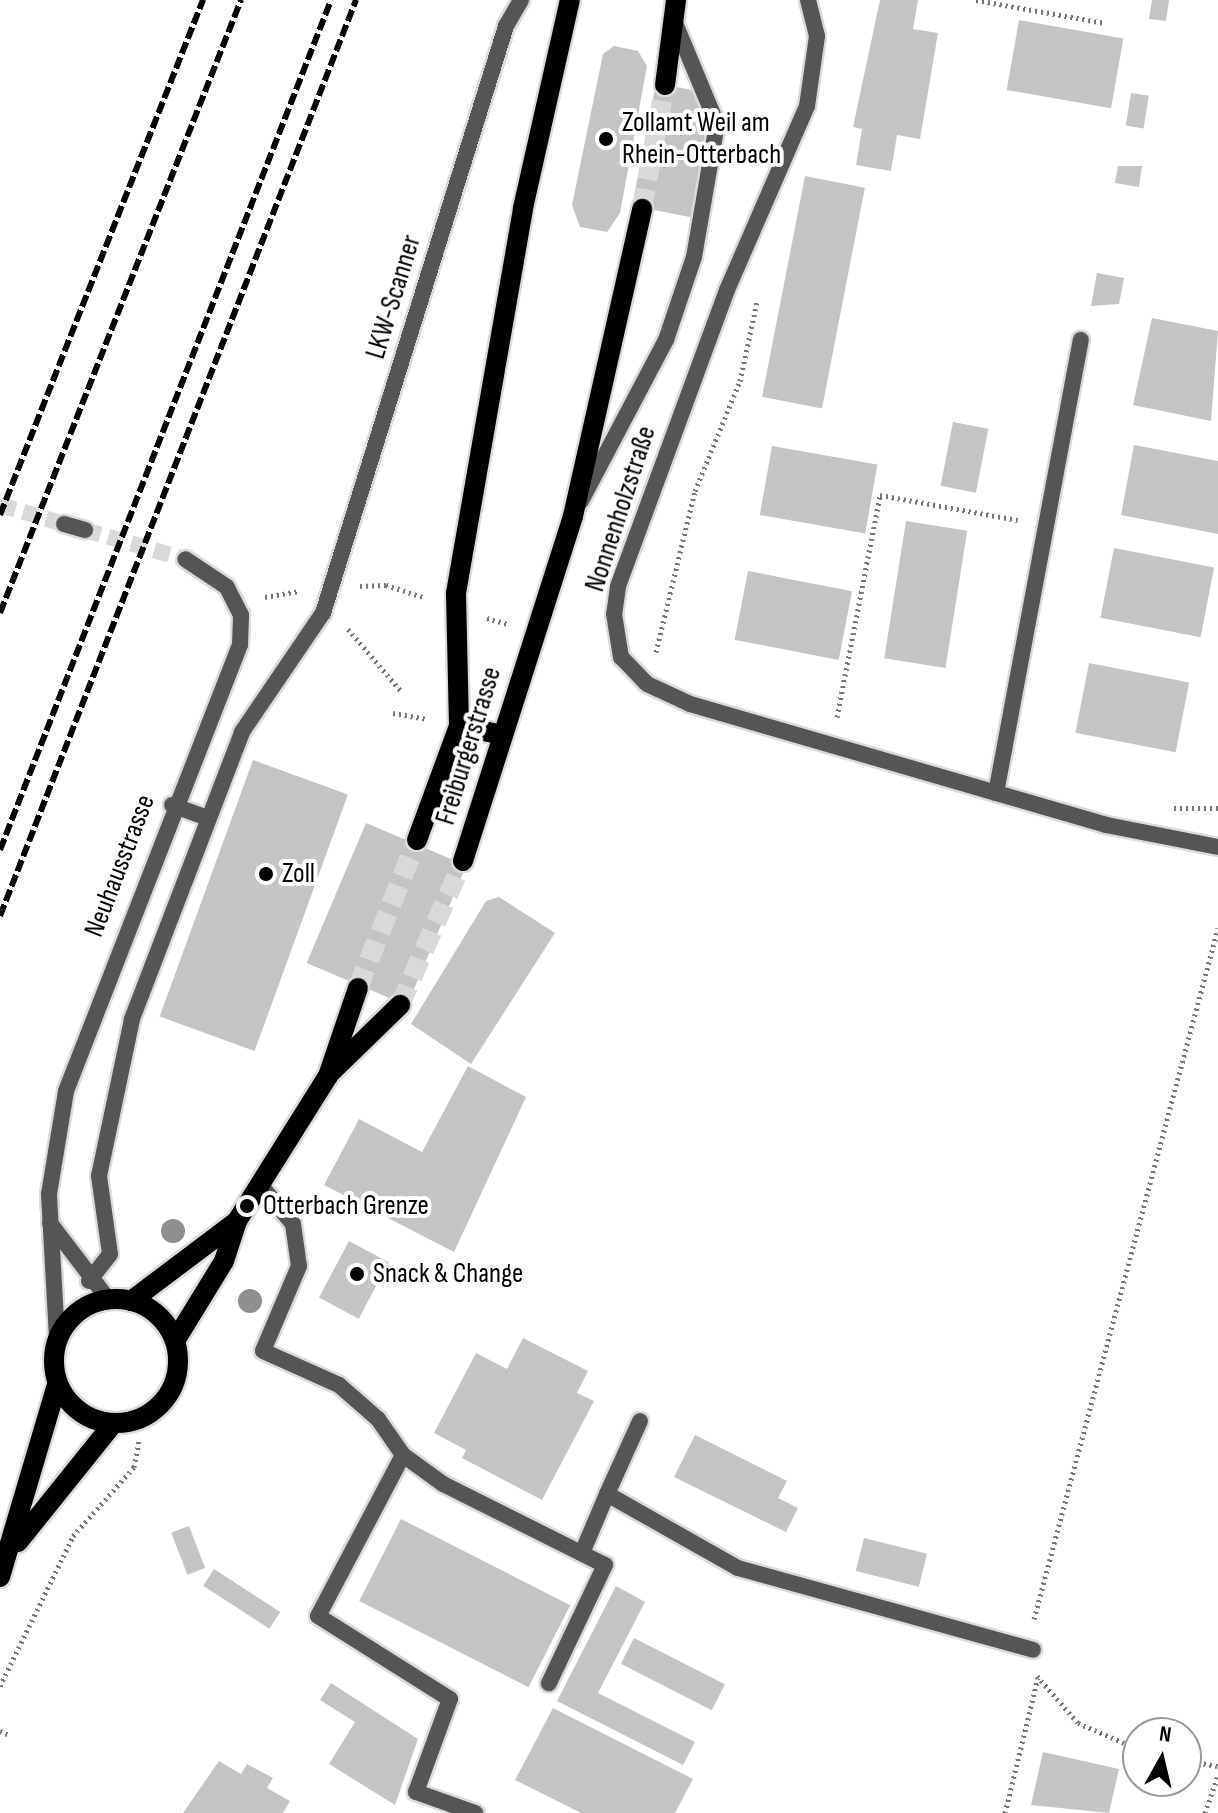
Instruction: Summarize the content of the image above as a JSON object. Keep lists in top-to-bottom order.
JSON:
{
  "streets": {
    "main road": ["Freiburgerstrasse"],
    "street": ["LKW-Scanner", "Nonnenholzstraße", "Neuhausstrasse"]
  },
  "places": [
    "Zollamt Weil am Rhein-Otterbach",
    "Zoll",
    "Otterbach Grenze",
    "Snack & Change"
  ],
  "north": "top"
}
